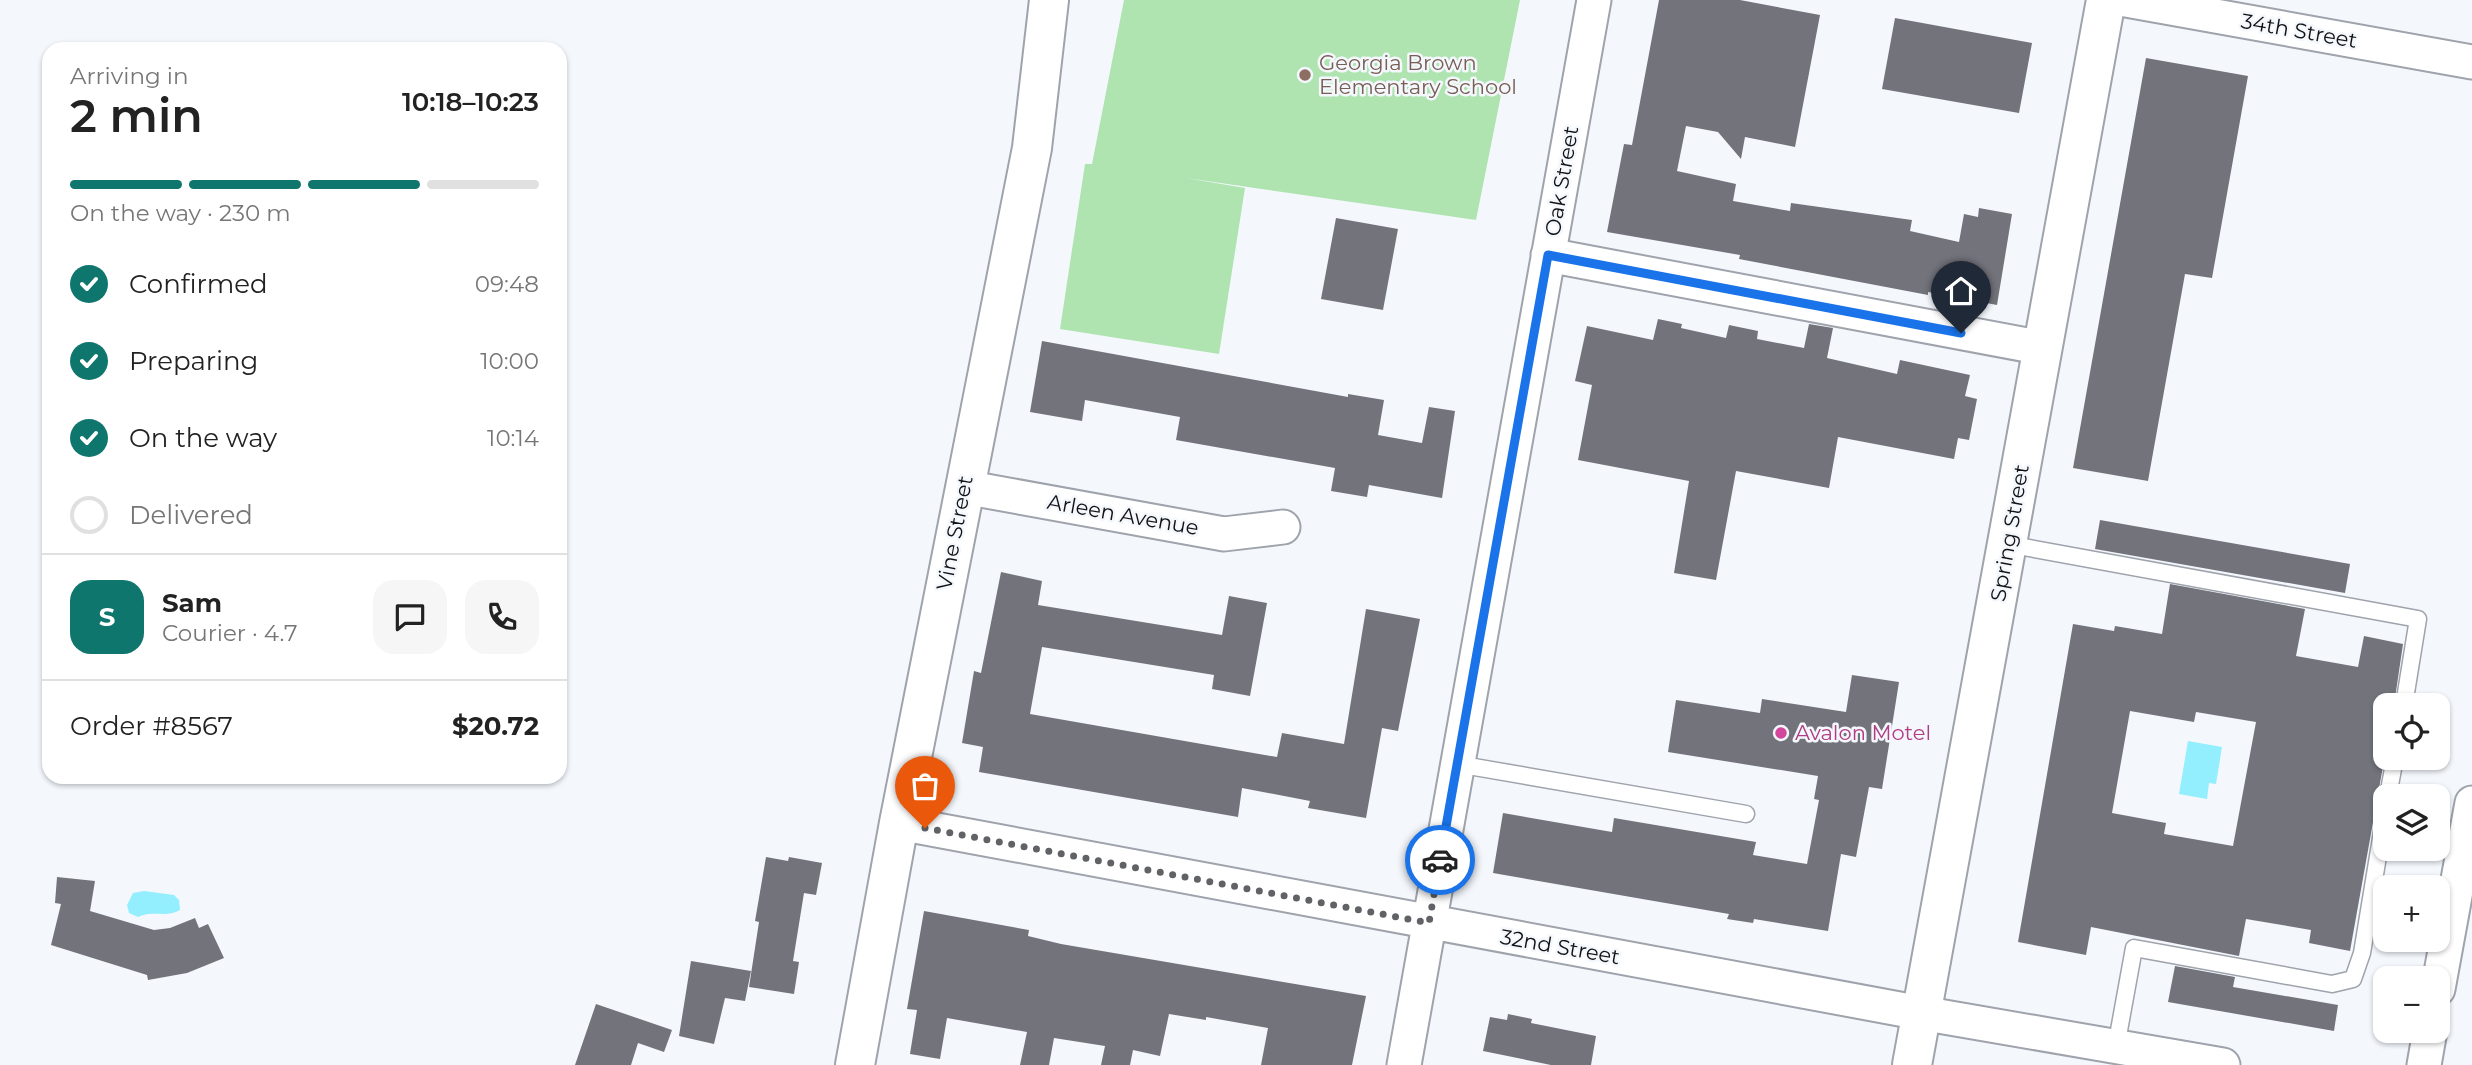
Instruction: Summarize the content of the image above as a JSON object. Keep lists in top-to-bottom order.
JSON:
{
  "streets": {
    "main road": ["Vine Street", "Spring Street"],
    "street": [
      "34th Street",
      "Oak Street",
      "Arleen Avenue",
      "32nd Street"
    ]
  },
  "crossings": [
    ["Oak Street", "32nd Street"],
    ["Arleen Avenue", "Vine Street"],
    ["Vine Street", "32nd Street"],
    ["Spring Street", "32nd Street"]
  ],
  "places": ["Georgia Brown Elementary School", "Avalon Motel"],
  "page": {
    "heading": ["2 min", "Arriving in", "10:18–10:23"],
    "panel": [
      "Sam",
      "Courier · 4.7",
      "Order #8567",
      "$20.72"
    ],
    "bar": "On the way · 230 m",
    "list": [
      ["Confirmed", "09:48"],
      ["Preparing", "10:00"],
      ["On the way", "10:14"],
      "Delivered"
    ],
    "round": "S",
    "map_buttons": ["+", "−"]
  }
}
